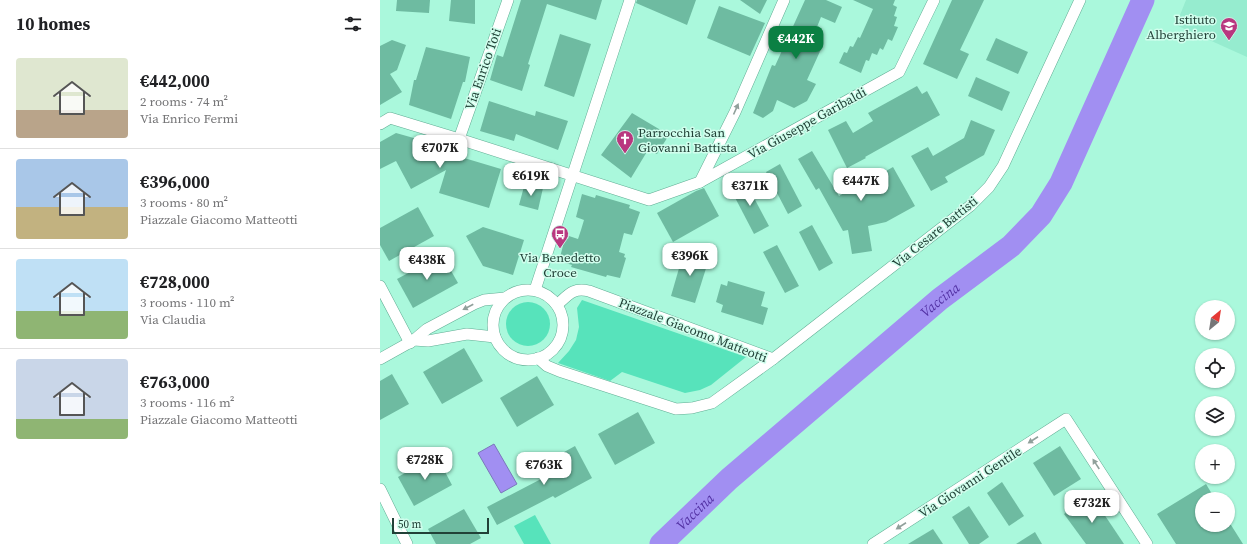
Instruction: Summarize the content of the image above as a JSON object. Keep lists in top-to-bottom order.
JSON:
{
  "streets": {
    "street": [
      "Via Enrico Toti",
      "Via Giuseppe Garibaldi",
      "Via Cesare Battisti",
      "Piazzale Giacomo Matteotti",
      "Via Giovanni Gentile"
    ]
  },
  "crossings": [
    ["Via Enrico Toti", "Via Giuseppe Garibaldi"],
    ["Via Cesare Battisti", "Piazzale Giacomo Matteotti"]
  ],
  "water": ["Vaccina"],
  "places": {
    "school or university": ["Istituto Alberghiero"],
    "church": ["Parrocchia San Giovanni Battista"],
    "bus stop": ["Via Benedetto Croce"]
  },
  "scale_bar": "50 m",
  "north": "top right",
  "page": {
    "heading": "10 homes",
    "price": [
      "€442K",
      "€707K",
      "€619K",
      "€447K",
      "€371K",
      "€396K",
      "€438K",
      "€728K",
      "€763K",
      "€732K"
    ],
    "list": [
      {
        "name": "€442,000",
        "note": "2 rooms · 74 m² · Via Enrico Fermi"
      },
      {
        "name": "€396,000",
        "note": "3 rooms · 80 m² · Piazzale Giacomo Matteotti"
      },
      {
        "name": "€728,000",
        "note": "3 rooms · 110 m² · Via Claudia"
      },
      {
        "name": "€763,000",
        "note": "3 rooms · 116 m² · Piazzale Giacomo Matteotti"
      }
    ],
    "map_buttons": ["+", "−"],
    "scale": "50 m"
  }
}
